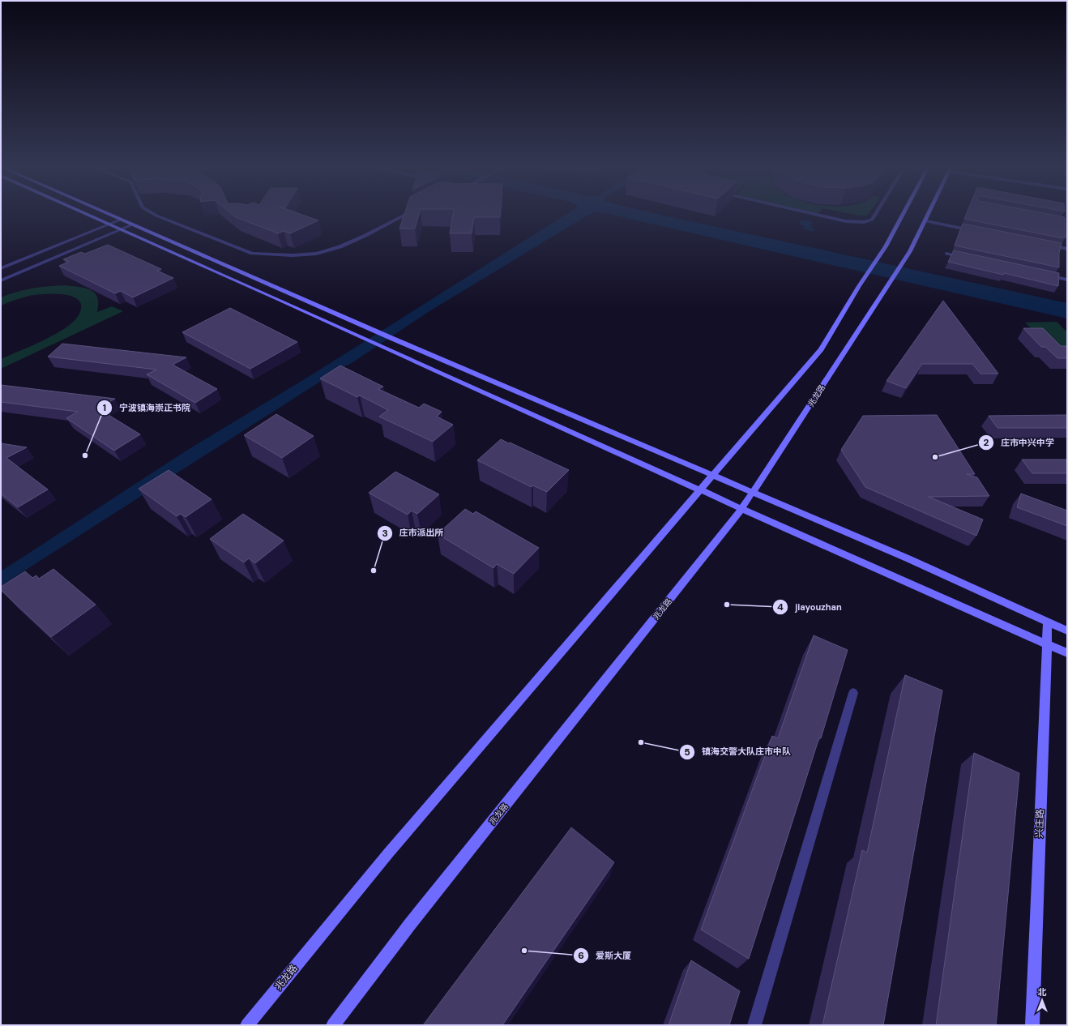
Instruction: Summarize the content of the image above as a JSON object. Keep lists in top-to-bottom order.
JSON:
{
  "streets": {
    "street": ["兆龙路", "兴庄路"]
  },
  "places": [
    "宁波镇海崇正书院",
    "庄市中兴中学",
    "庄市派出所",
    "jiayouzhan",
    "镇海交警大队庄市中队",
    "爱斯大厦"
  ],
  "north": "top"
}
